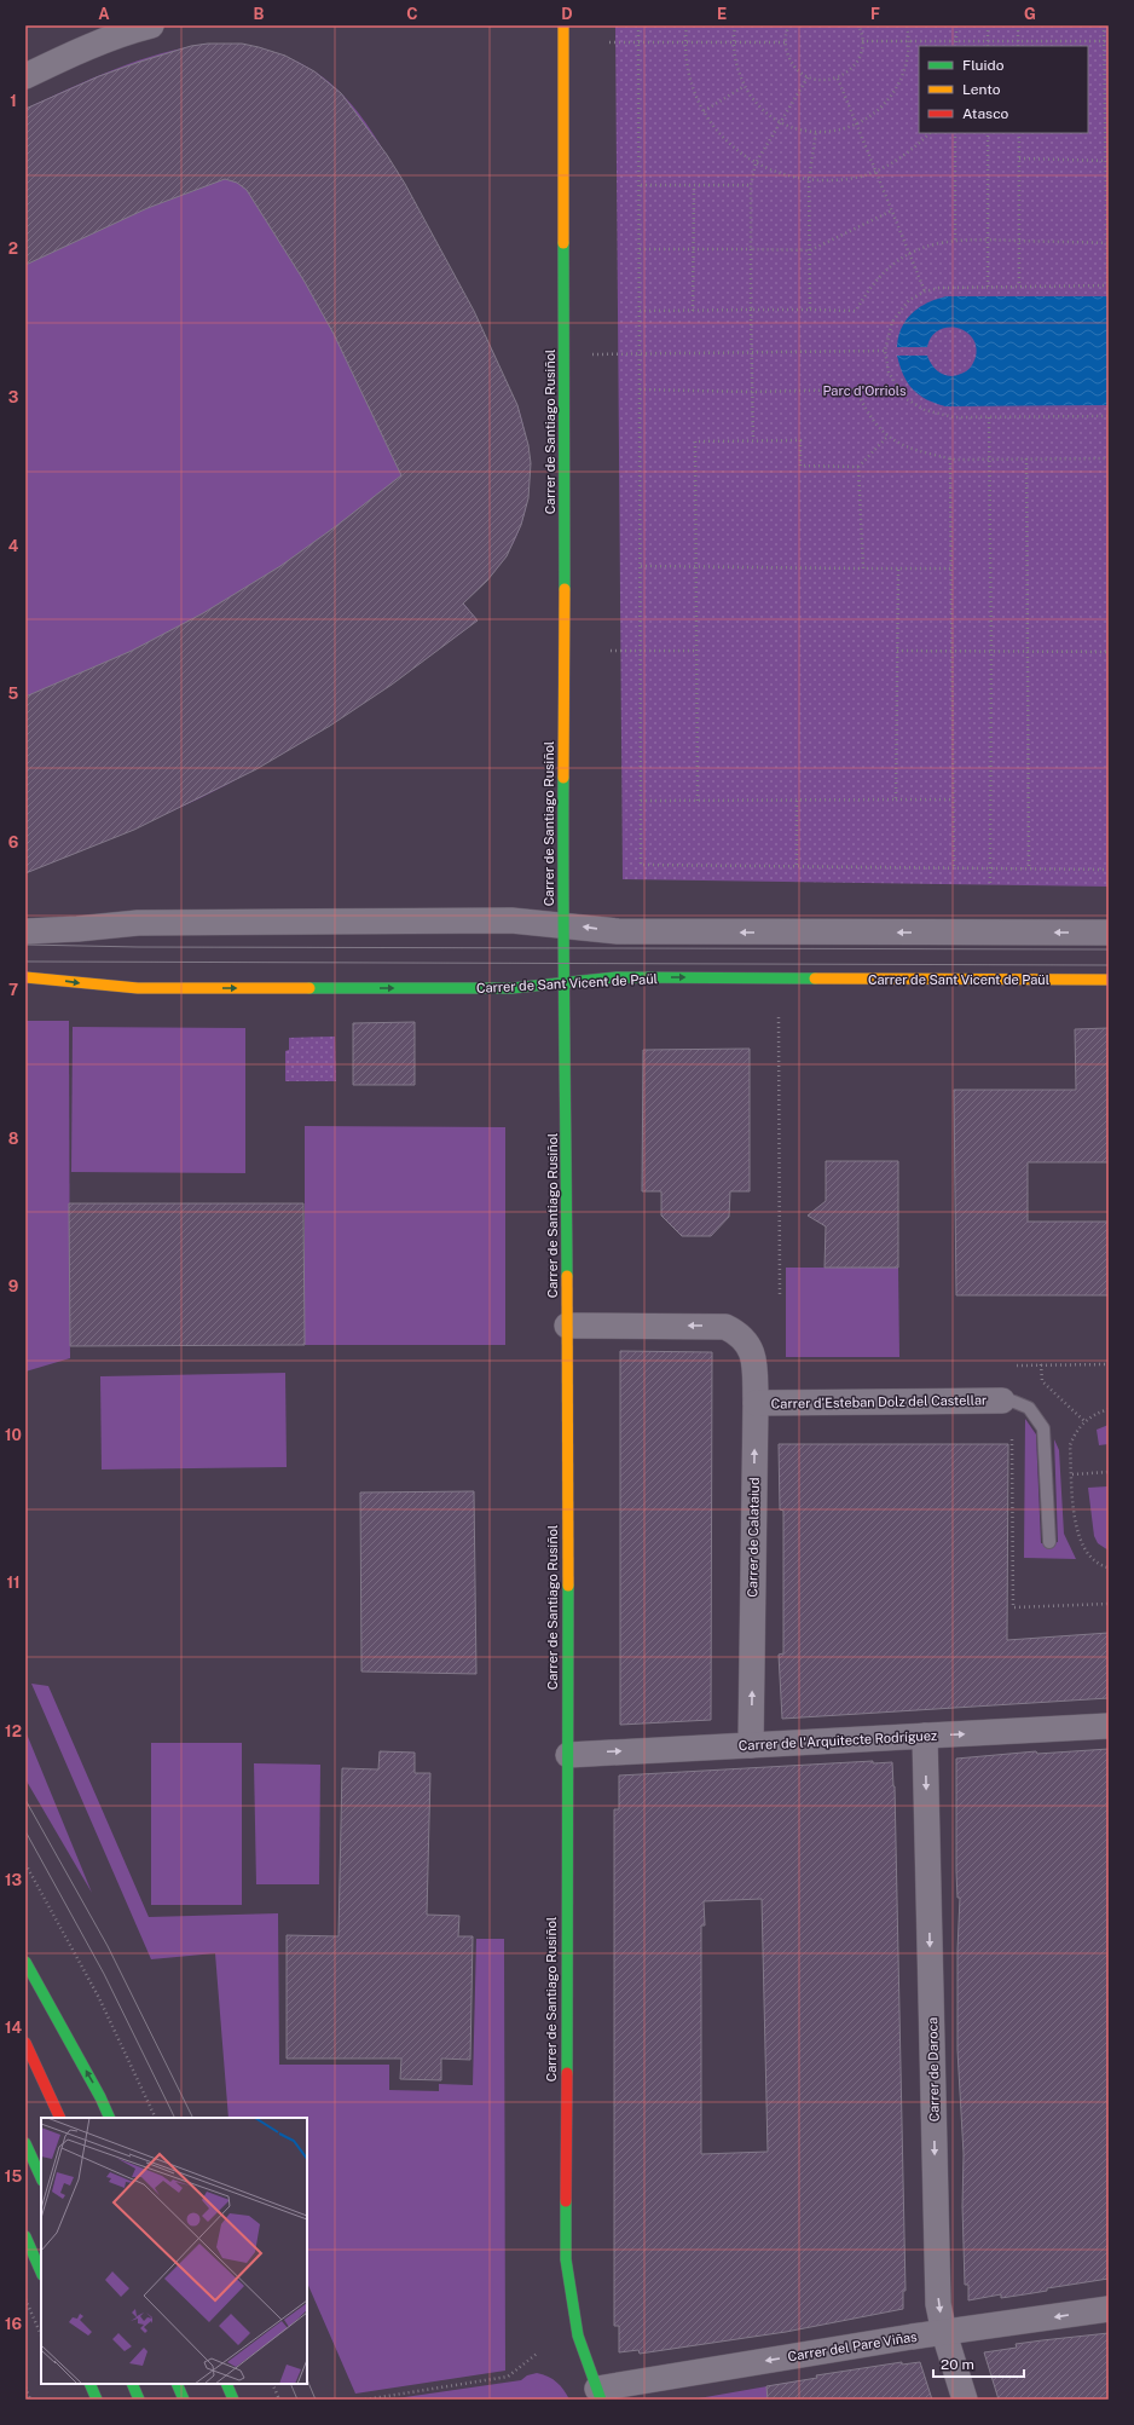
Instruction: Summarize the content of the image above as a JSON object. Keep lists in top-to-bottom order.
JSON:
{
  "streets": {
    "street": [
      "Carrer de Santiago Rusiñol",
      "Carrer de Sant Vicent de Paül",
      "Carrer d'Esteban Dolz del Castellar",
      "Carrer de Calataiud",
      "Carrer de l'Arquitecte Rodríguez",
      "Carrer de Daroca",
      "Carrer del Pare Viñas"
    ]
  },
  "crossings": [
    ["Carrer de Santiago Rusiñol", "Carrer de Sant Vicent de Paül"],
    ["Carrer de Santiago Rusiñol", "Carrer de Calataiud"],
    ["Carrer de Santiago Rusiñol", "Carrer de l'Arquitecte Rodríguez"],
    ["Carrer de Santiago Rusiñol", "Carrer del Pare Viñas"],
    ["Carrer d'Esteban Dolz del Castellar", "Carrer de Calataiud"],
    ["Carrer de Calataiud", "Carrer de l'Arquitecte Rodríguez"],
    ["Carrer de l'Arquitecte Rodríguez", "Carrer de Daroca"],
    ["Carrer de Daroca", "Carrer del Pare Viñas"]
  ],
  "one_way": ["Carrer de l'Arquitecte Rodríguez", "Carrer de Daroca", "Carrer del Pare Viñas"],
  "parks": ["Parc d'Orriols"],
  "legend": ["Fluido", "Lento", "Atasco"],
  "scale_bar": "20 m",
  "grid": {
    "columns": [
      "A",
      "B",
      "C",
      "D",
      "E",
      "F",
      "G"
    ],
    "rows": [
      "1",
      "2",
      "3",
      "4",
      "5",
      "6",
      "7",
      "8",
      "9",
      "10",
      "11",
      "12",
      "13",
      "14",
      "15",
      "16"
    ]
  }
}
